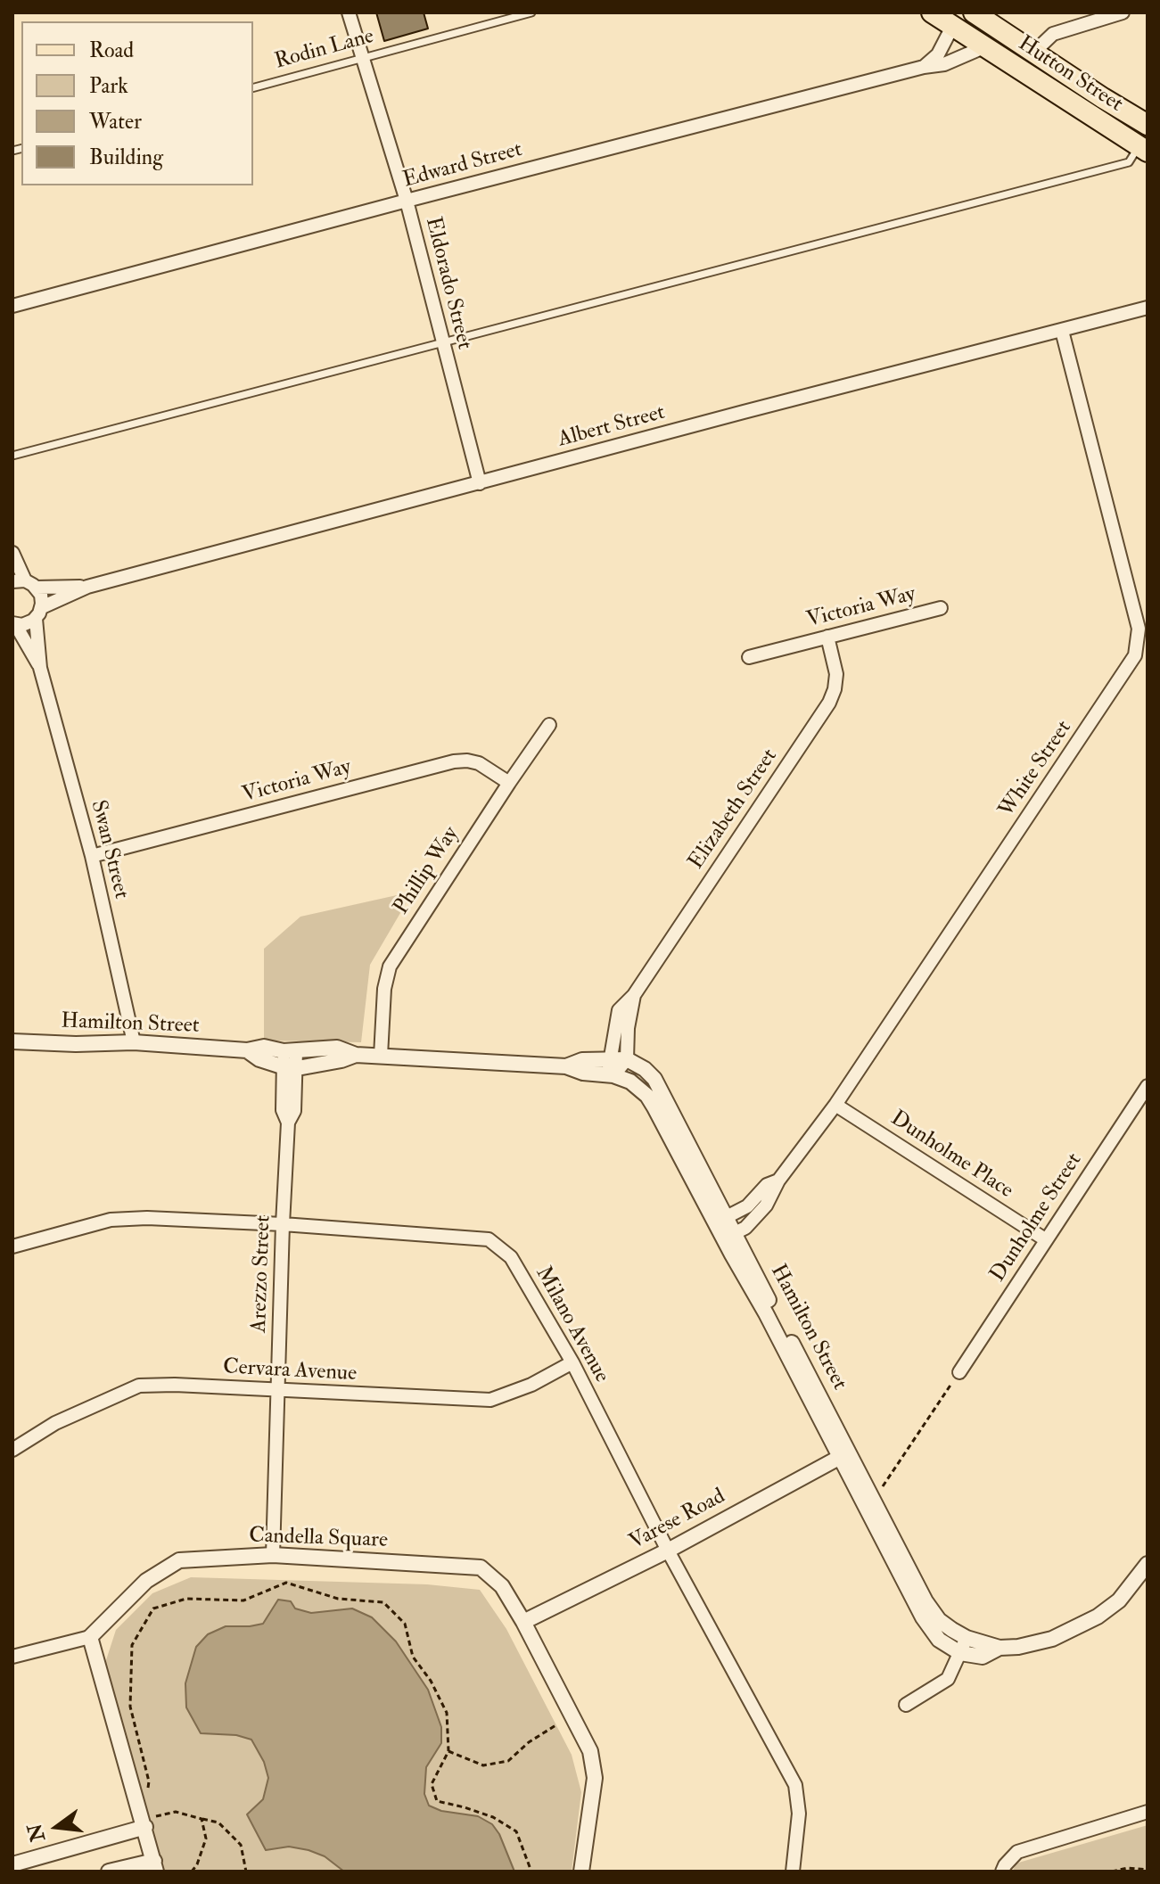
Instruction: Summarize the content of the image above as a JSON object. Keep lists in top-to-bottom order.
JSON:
{
  "streets": {
    "main road": ["Hutton Street"],
    "street": [
      "Edward Street",
      "Eldorado Street",
      "Albert Street",
      "Victoria Way",
      "White Street",
      "Elizabeth Street",
      "Swan Street",
      "Phillip Way",
      "Hamilton Street",
      "Dunholme Place",
      "Dunholme Street",
      "Arezzo Street",
      "Milano Avenue",
      "Cervara Avenue",
      "Varese Road",
      "Candella Square"
    ],
    "lane": ["Rodin Lane"]
  },
  "crossings": [
    ["Rodin Lane", "Eldorado Street"],
    ["Hutton Street", "Edward Street"],
    ["Edward Street", "Eldorado Street"],
    ["Eldorado Street", "Albert Street"],
    ["Albert Street", "White Street"],
    ["Albert Street", "Swan Street"],
    ["Victoria Way", "Elizabeth Street"],
    ["Victoria Way", "Swan Street"],
    ["Victoria Way", "Phillip Way"],
    ["White Street", "Hamilton Street"],
    ["White Street", "Dunholme Place"],
    ["Elizabeth Street", "Hamilton Street"],
    ["Swan Street", "Hamilton Street"],
    ["Phillip Way", "Hamilton Street"],
    ["Hamilton Street", "Arezzo Street"],
    ["Hamilton Street", "Varese Road"],
    ["Dunholme Place", "Dunholme Street"],
    ["Arezzo Street", "Milano Avenue"],
    ["Arezzo Street", "Cervara Avenue"],
    ["Arezzo Street", "Candella Square"],
    ["Milano Avenue", "Cervara Avenue"],
    ["Milano Avenue", "Varese Road"],
    ["Varese Road", "Candella Square"]
  ],
  "legend": [
    "Road",
    "Park",
    "Water",
    "Building"
  ],
  "north": "left"
}
